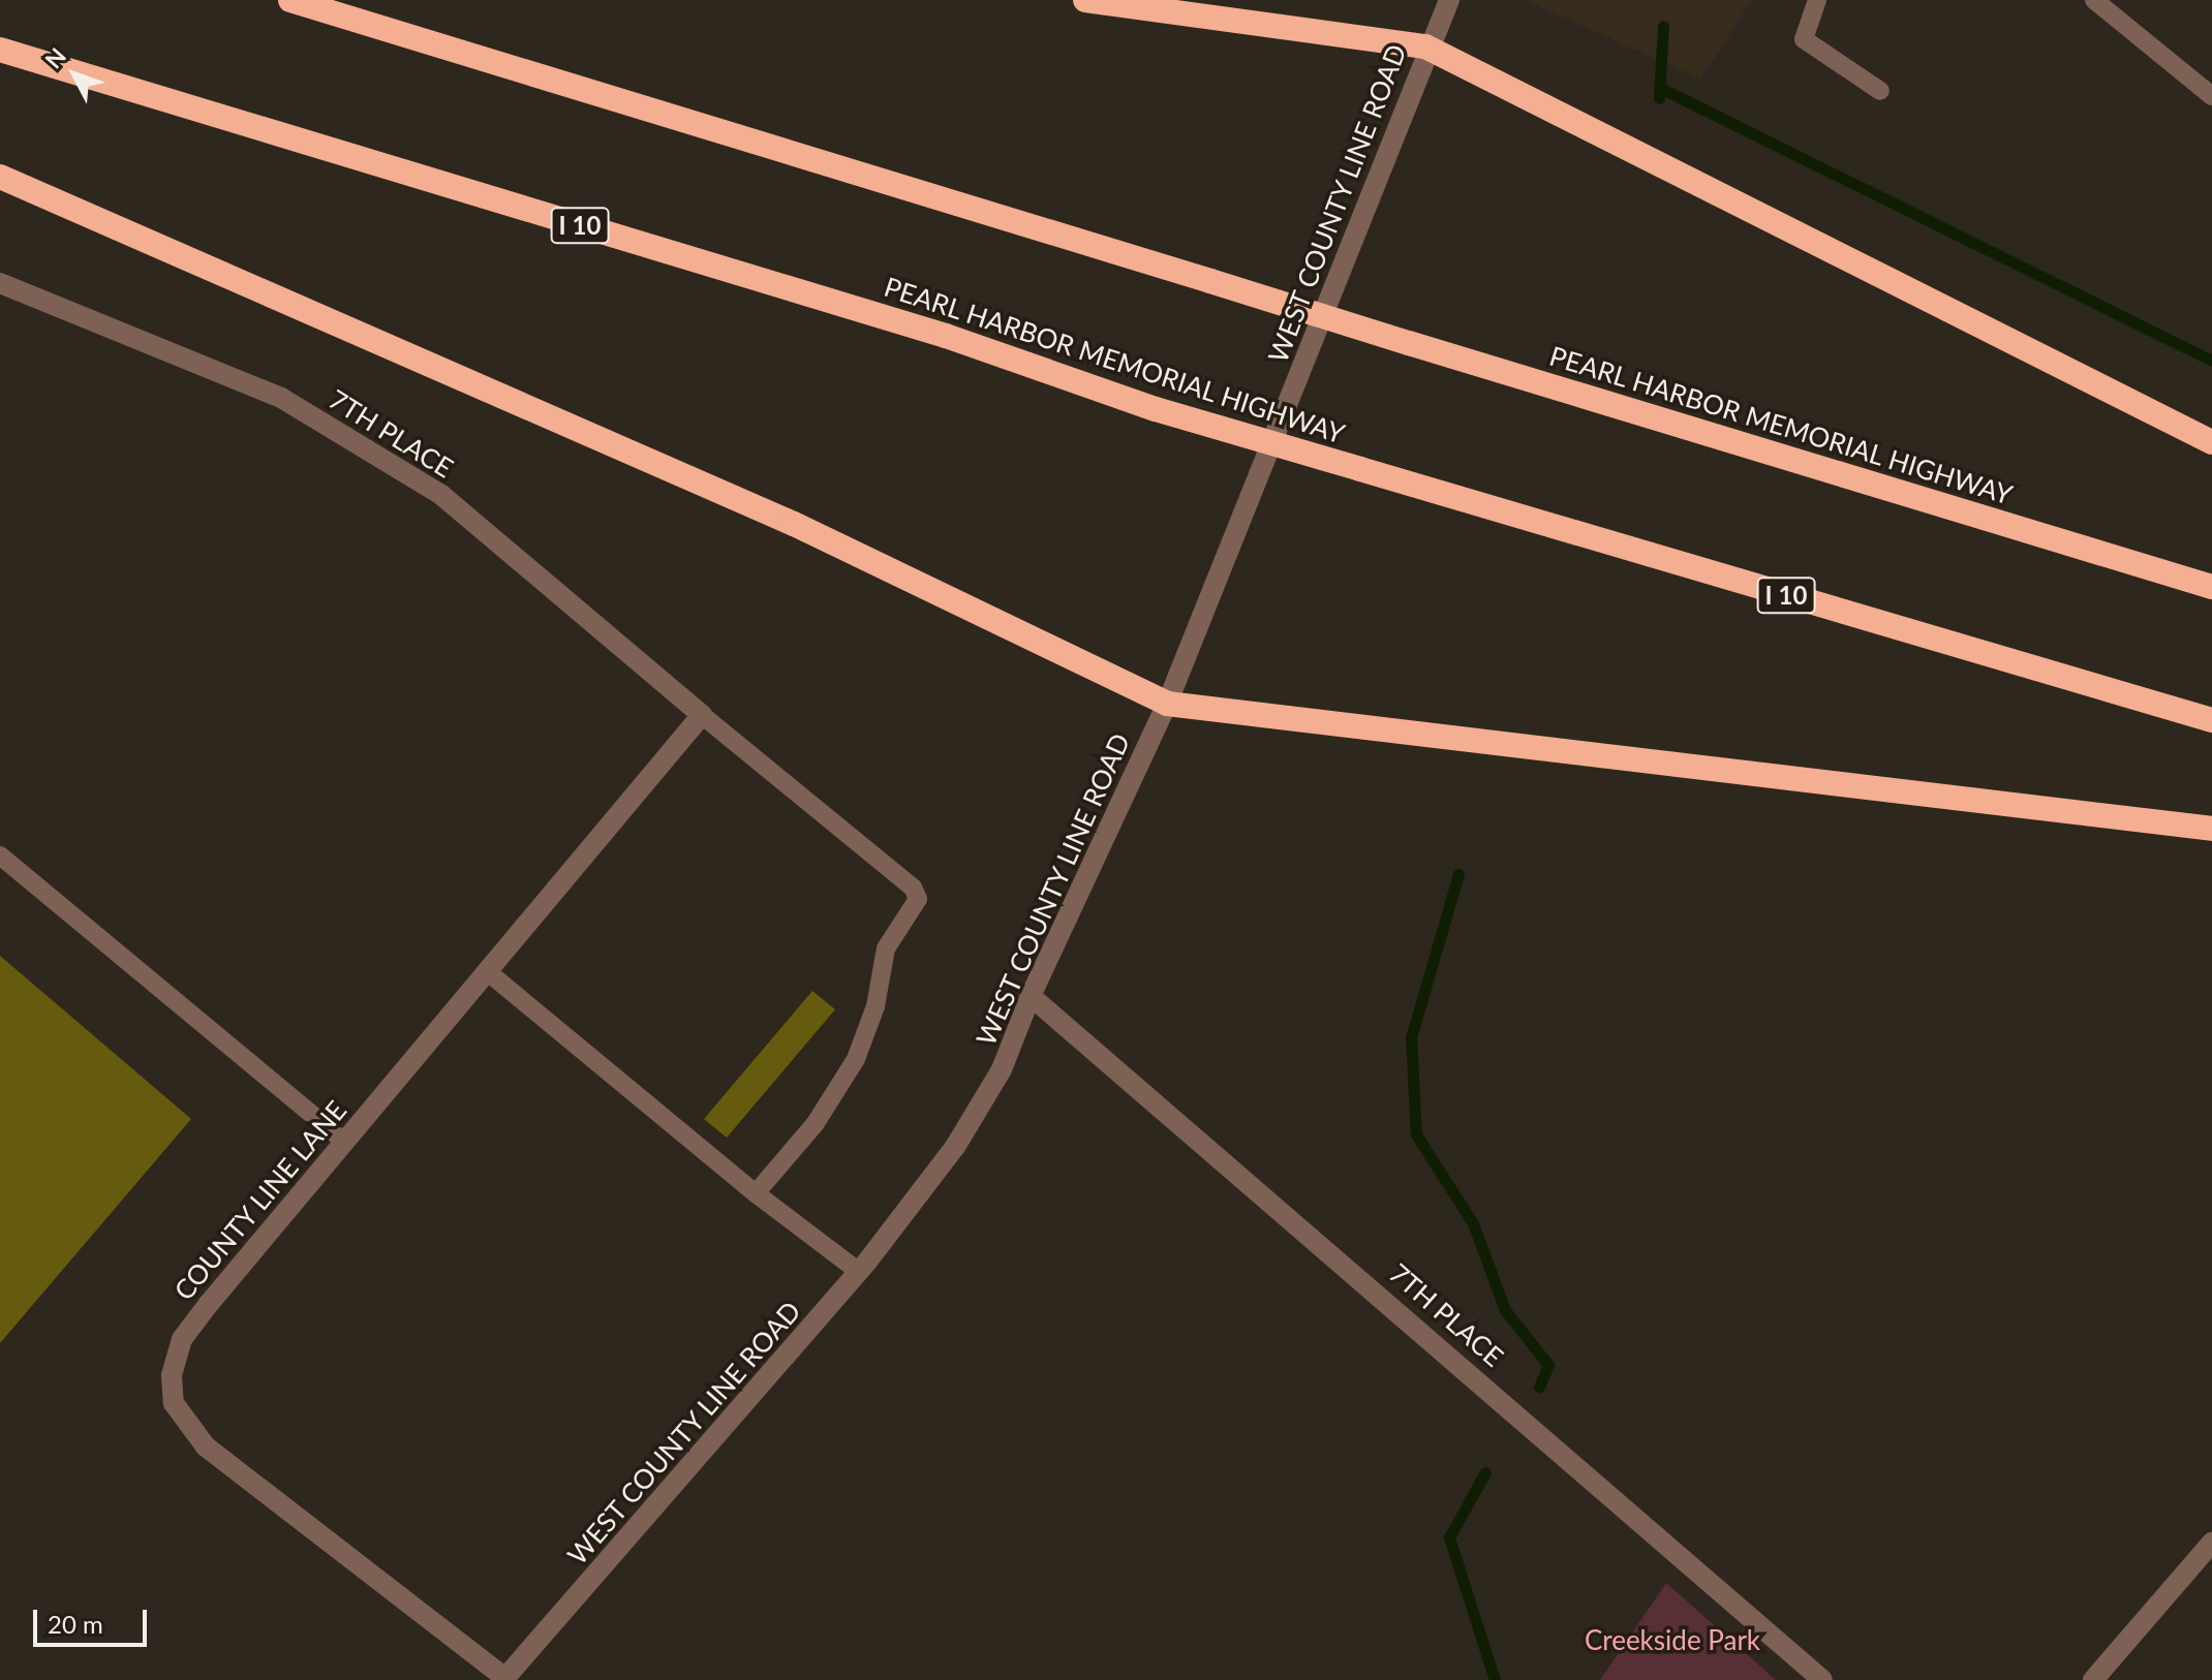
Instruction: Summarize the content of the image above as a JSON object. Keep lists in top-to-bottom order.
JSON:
{
  "streets": {
    "highway": ["I 10", "PEARL HARBOR MEMORIAL HIGHWAY"],
    "street": ["WEST COUNTY LINE ROAD", "7TH PLACE", "COUNTY LINE LANE"]
  },
  "crossings": [
    ["WEST COUNTY LINE ROAD", "7TH PLACE"],
    ["WEST COUNTY LINE ROAD", "COUNTY LINE LANE"],
    ["7TH PLACE", "COUNTY LINE LANE"]
  ],
  "parks": ["Creekside Park"],
  "scale_bar": "20 m",
  "north": "top left"
}
